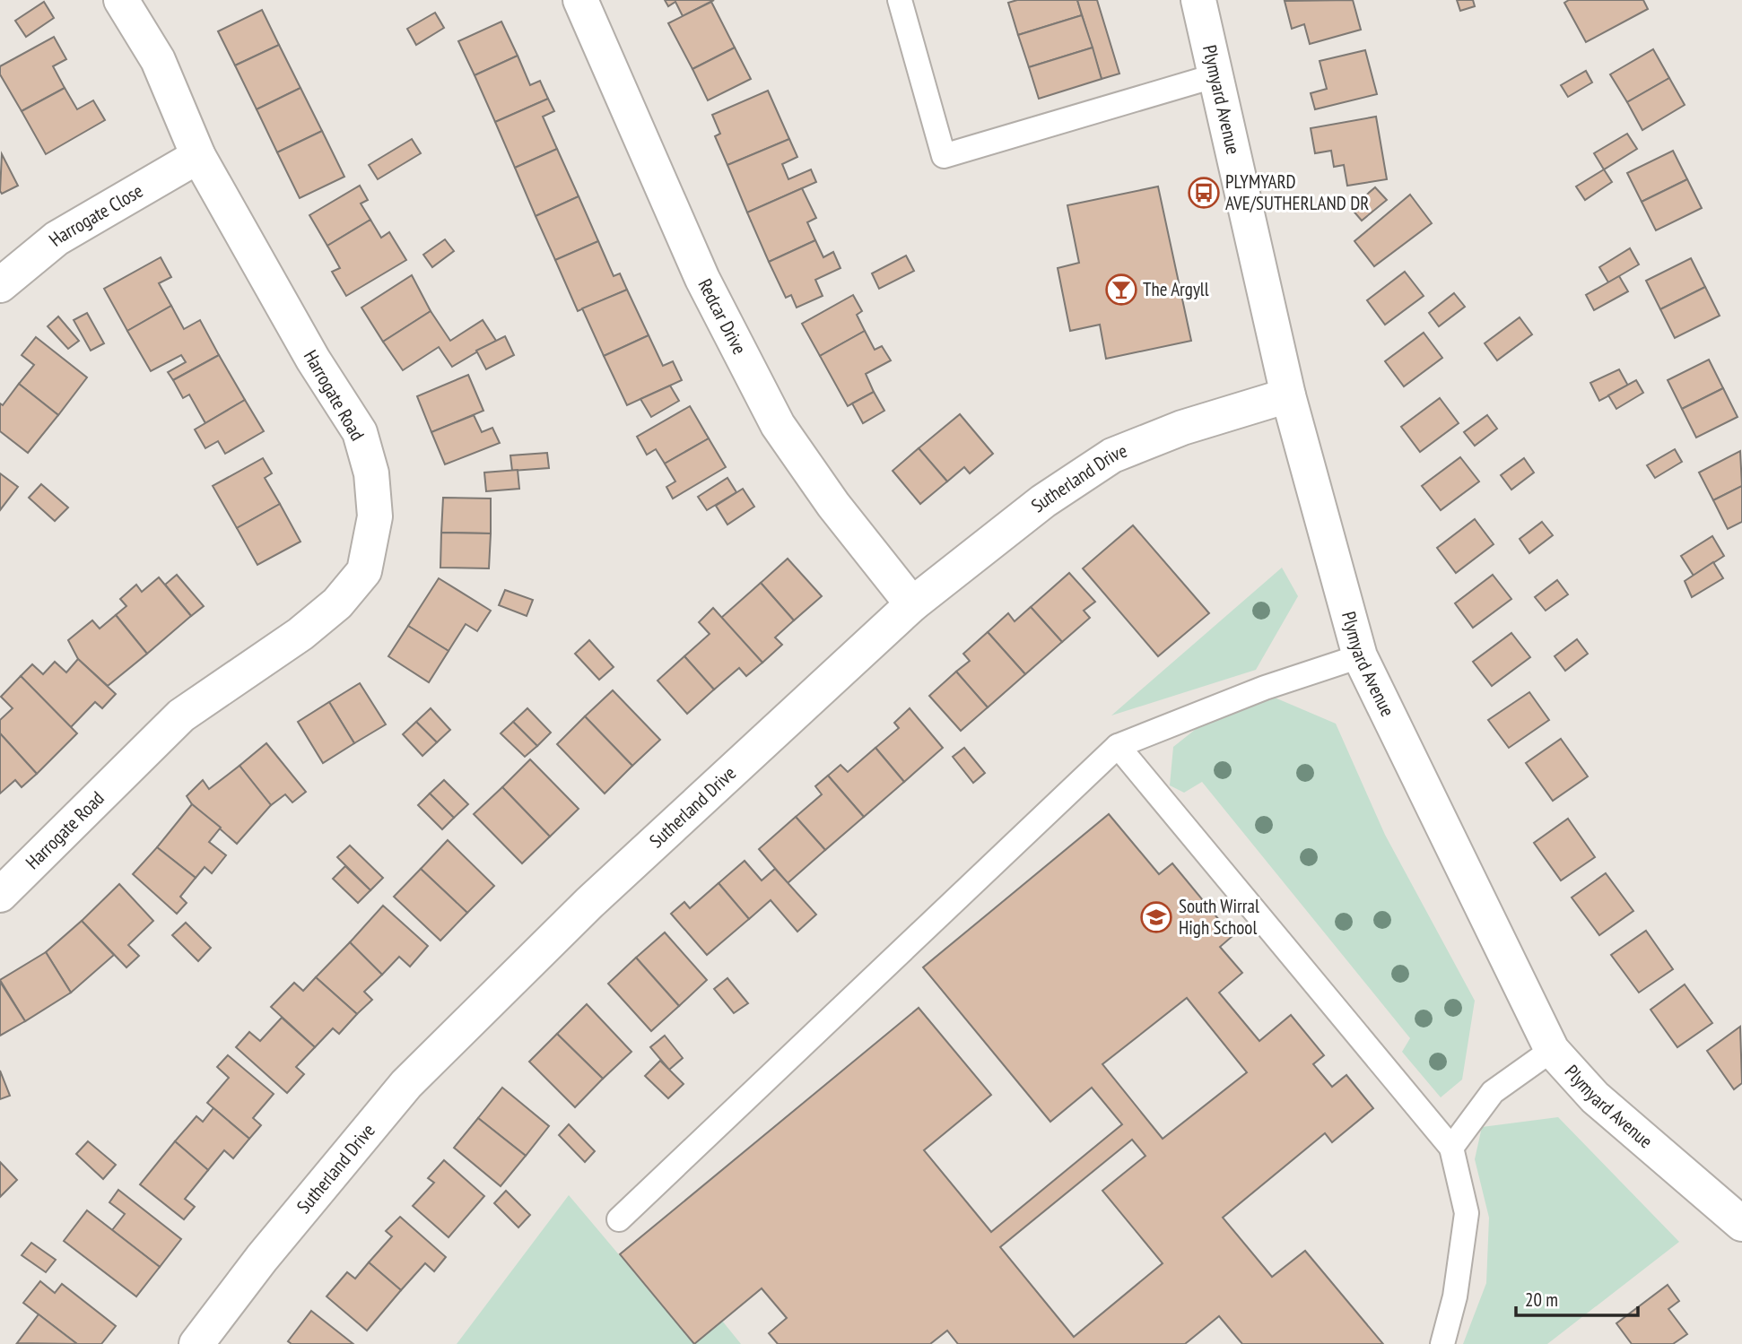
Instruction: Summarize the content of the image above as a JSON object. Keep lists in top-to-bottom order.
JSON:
{
  "streets": {
    "street": [
      "Plymyard Avenue",
      "Harrogate Close",
      "Redcar Drive",
      "Harrogate Road",
      "Sutherland Drive"
    ]
  },
  "crossings": [
    ["Plymyard Avenue", "Sutherland Drive"],
    ["Harrogate Close", "Harrogate Road"],
    ["Redcar Drive", "Sutherland Drive"]
  ],
  "places": {
    "bus stop": ["PLYMYARD AVE/SUTHERLAND DR"],
    "bar": ["The Argyll"],
    "school or university": ["South Wirral High School"]
  },
  "scale_bar": "20 m"
}
